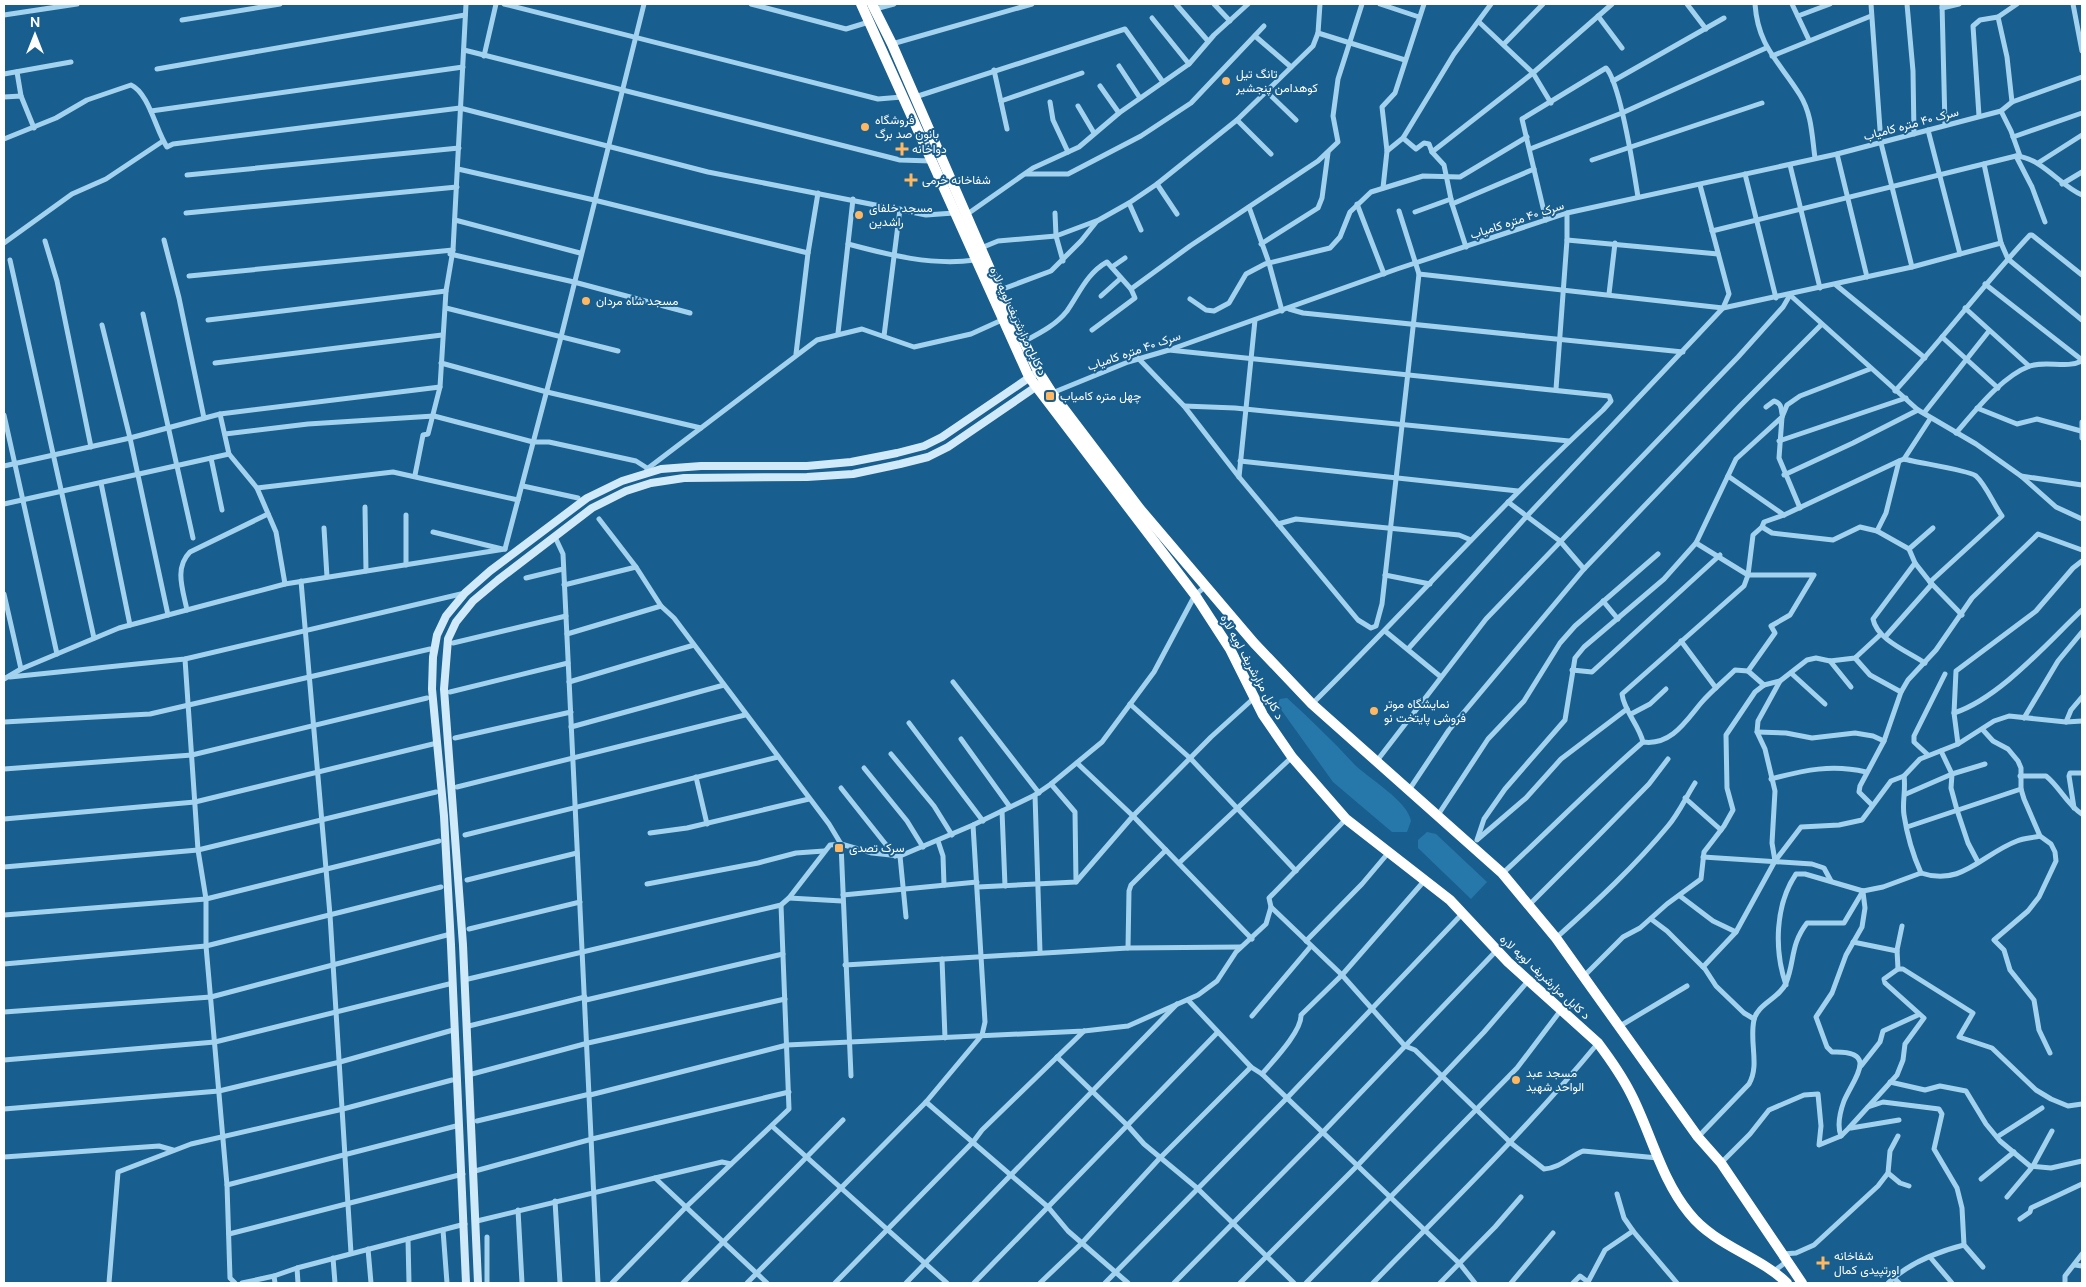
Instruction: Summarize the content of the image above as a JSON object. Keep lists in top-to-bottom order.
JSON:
{
  "streets": {
    "highway": ["د کابل مزارشریف لویه لاره"],
    "street": ["سرک ۴۰ متره کامیاب"]
  },
  "crossings": [
    ["سرک ۴۰ متره کامیاب", "د کابل مزارشریف لویه لاره"]
  ],
  "places": {
    "other": [
      "تانگ تیل کوهدامن پنجشیر",
      "فروشگاه بانون صد برگ",
      "مسجد خلفای راشدین",
      "مسجد شاه مردان",
      "نمایشگاه موتر فروشی پایتخت نو",
      "مسجد عبد الواحد شهید"
    ],
    "health": ["دواخانه", "شفاخانه خرمی", "شفاخانه اورتپیدی کمال"],
    "transit": ["چهل متره کامیاب", "سرک تصدی"]
  },
  "north": "top"
}
